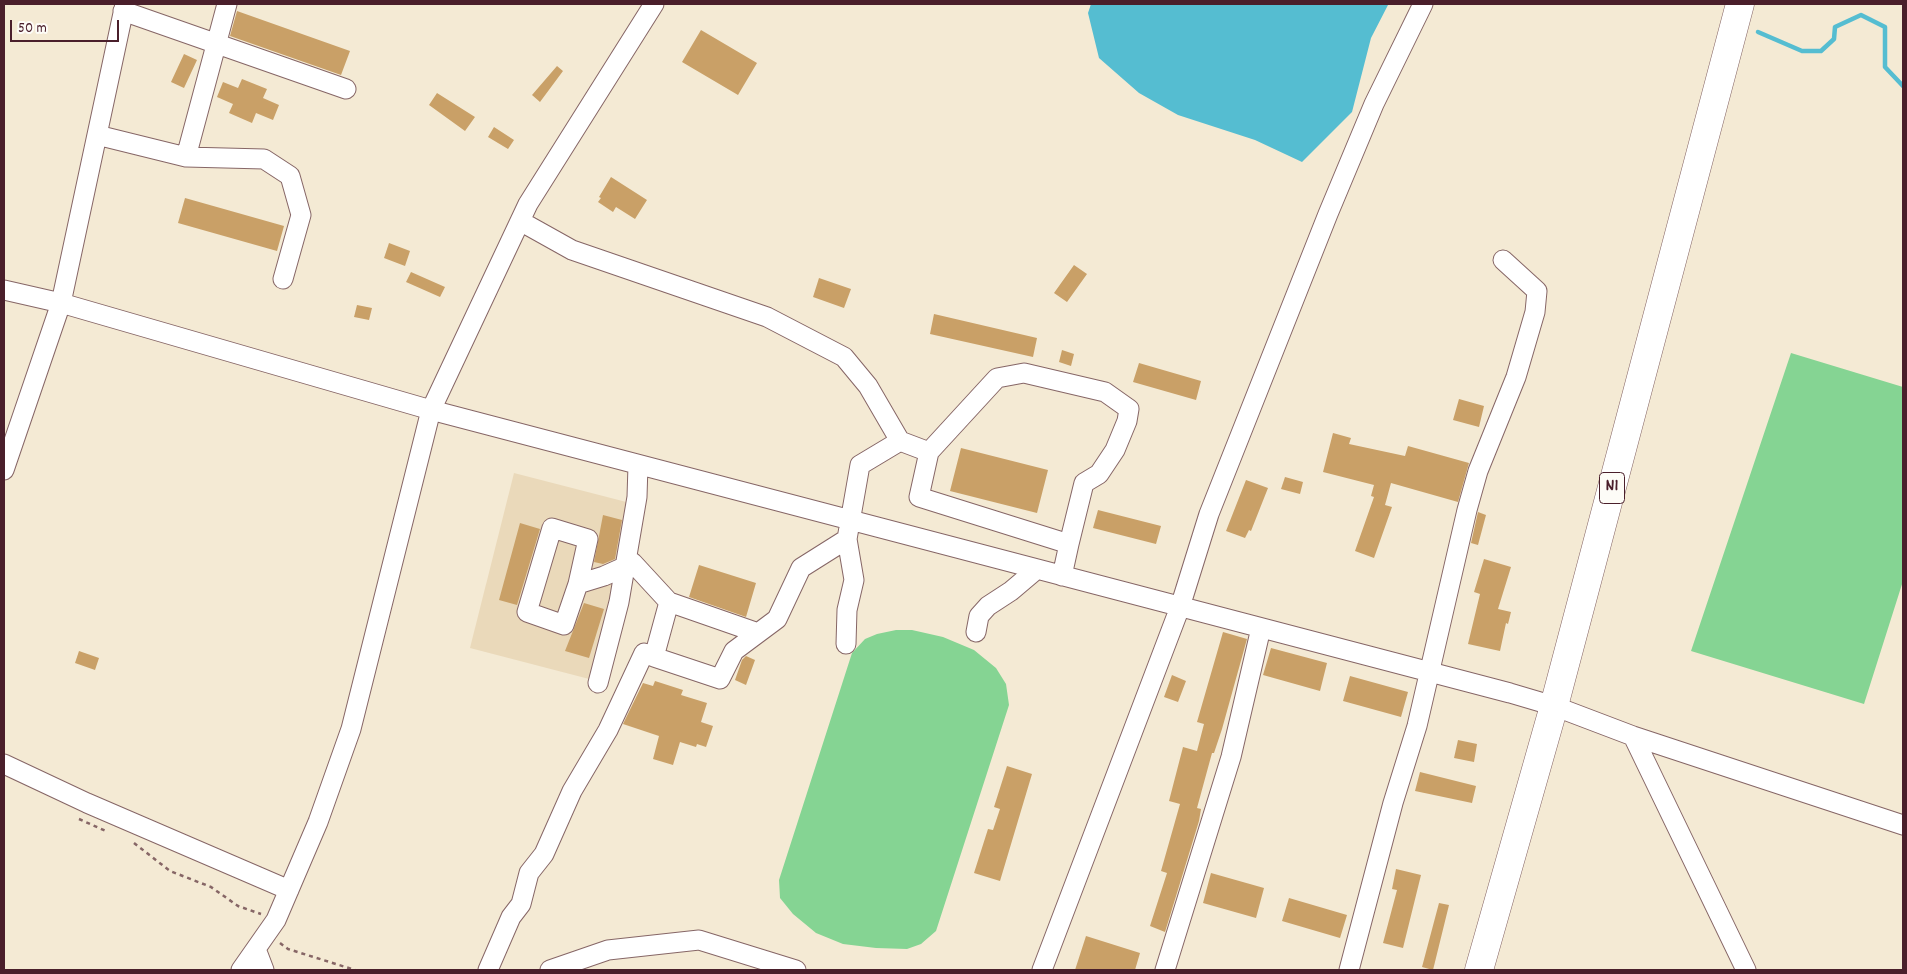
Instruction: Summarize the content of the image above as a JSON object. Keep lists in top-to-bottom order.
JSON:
{
  "streets": {
    "highway": ["N1"]
  },
  "scale_bar": "50 m"
}
